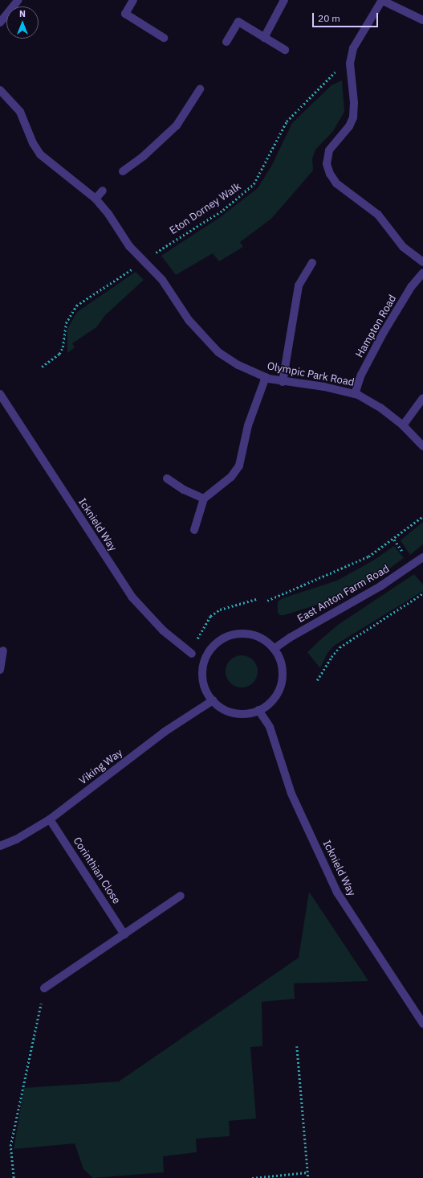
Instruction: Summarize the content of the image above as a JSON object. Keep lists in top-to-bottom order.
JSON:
{
  "streets": {
    "street": [
      "Hampton Road",
      "Olympic Park Road",
      "Icknield Way",
      "East Anton Farm Road",
      "Viking Way",
      "Corinthian Close"
    ],
    "path": ["Eton Dorney Walk"]
  },
  "crossings": [
    ["Eton Dorney Walk", "Olympic Park Road"],
    ["Hampton Road", "Olympic Park Road"],
    ["Icknield Way", "East Anton Farm Road"],
    ["Icknield Way", "Viking Way"],
    ["East Anton Farm Road", "Viking Way"],
    ["Viking Way", "Corinthian Close"]
  ],
  "scale_bar": "20 m",
  "north": "top"
}
